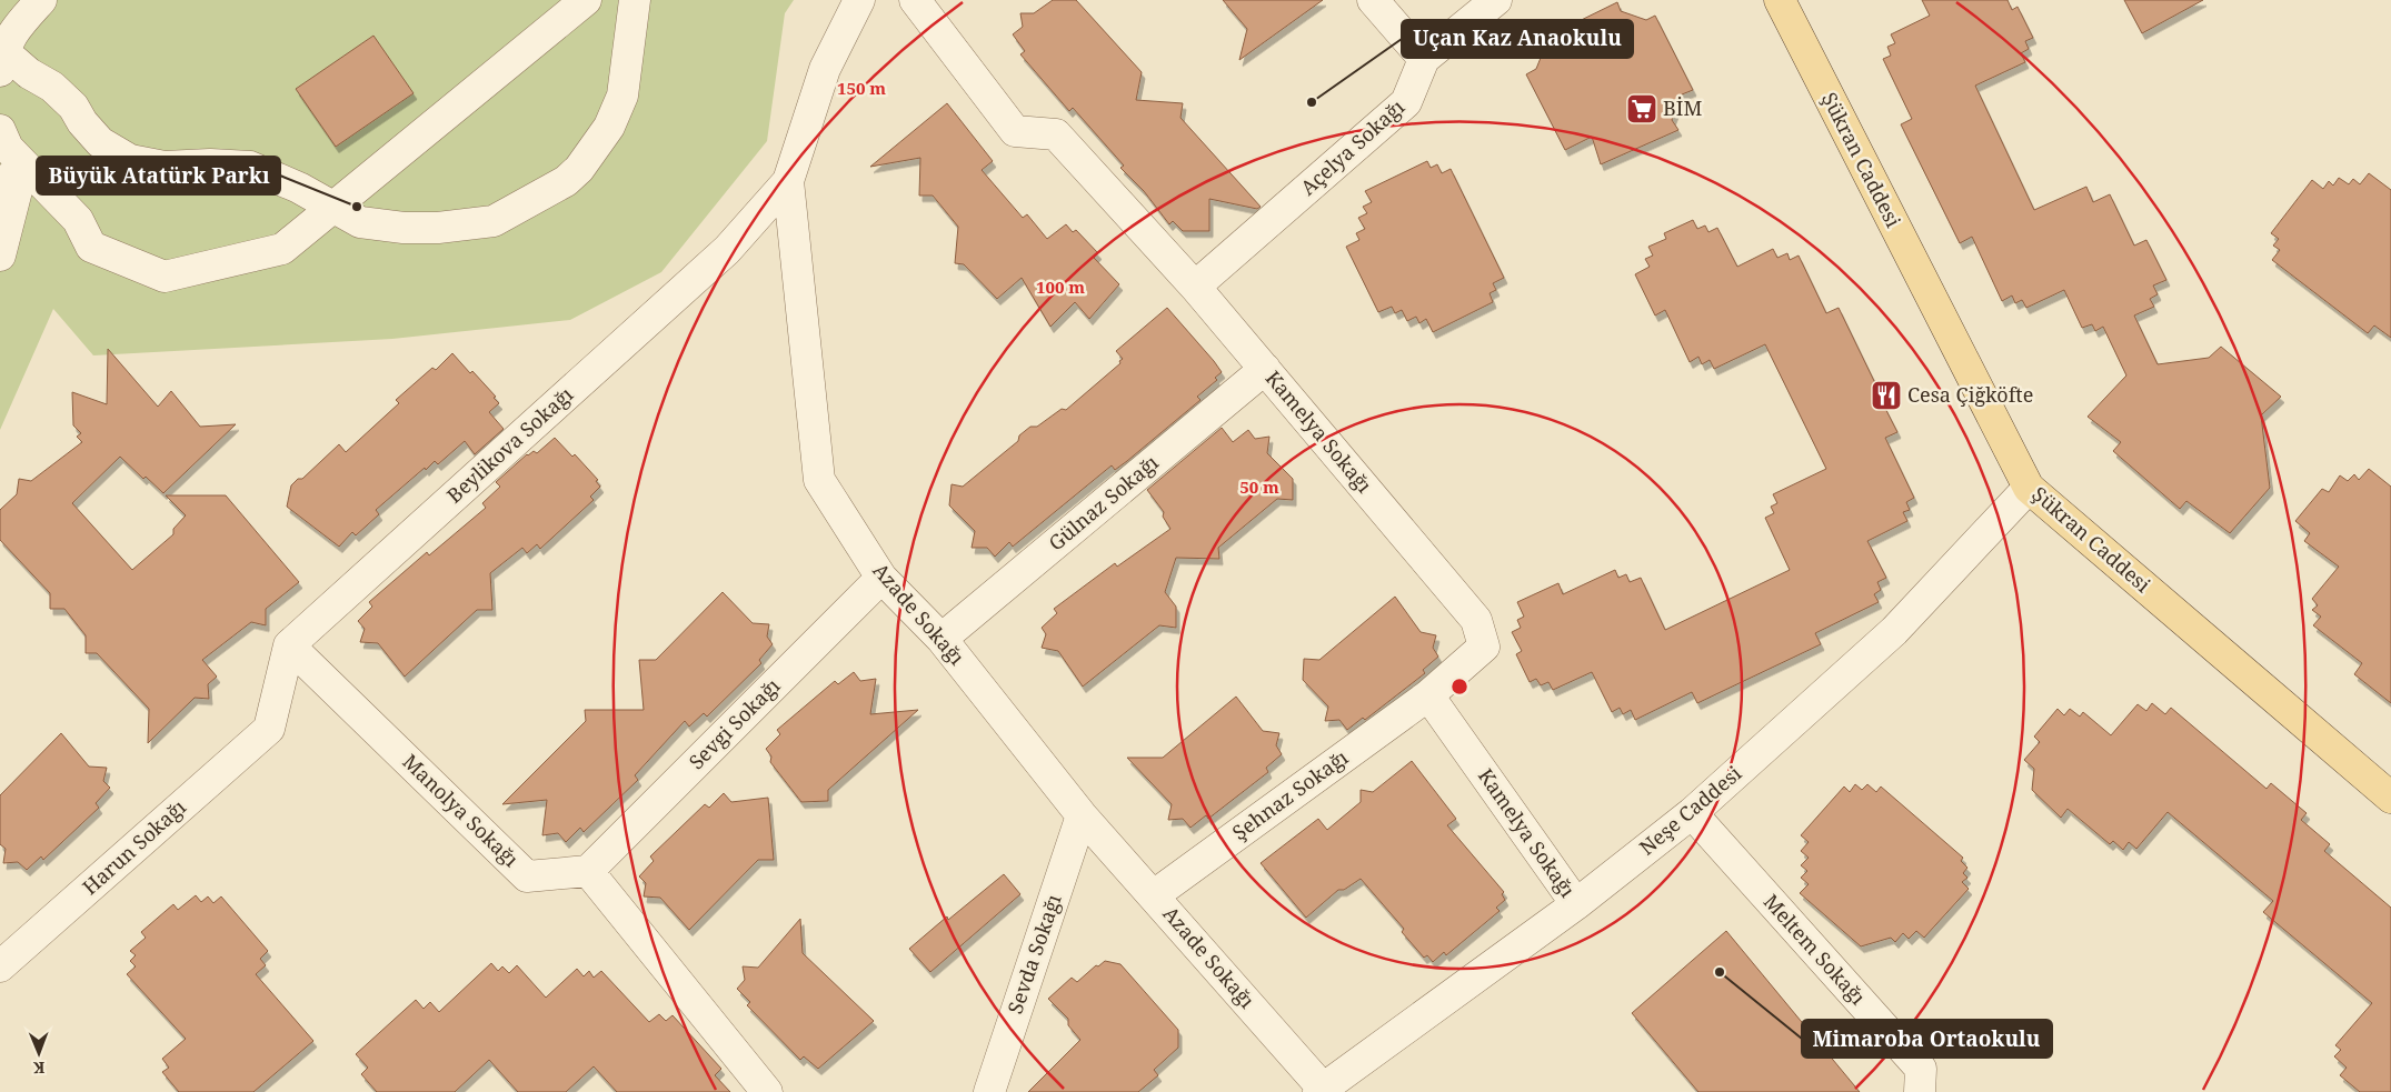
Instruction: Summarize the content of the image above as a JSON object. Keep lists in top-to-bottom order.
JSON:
{
  "streets": {
    "main road": ["Şükran Caddesi"],
    "street": [
      "Açelya Sokağı",
      "Kamelya Sokağı",
      "Beylikova Sokağı",
      "Gülnaz Sokağı",
      "Azade Sokağı",
      "Sevgi Sokağı",
      "Şehnaz Sokağı",
      "Manolya Sokağı",
      "Neşe Caddesi",
      "Harun Sokağı",
      "Meltem Sokağı",
      "Sevda Sokağı"
    ]
  },
  "crossings": [
    ["Açelya Sokağı", "Kamelya Sokağı"],
    ["Şükran Caddesi", "Neşe Caddesi"],
    ["Kamelya Sokağı", "Gülnaz Sokağı"],
    ["Kamelya Sokağı", "Şehnaz Sokağı"],
    ["Kamelya Sokağı", "Neşe Caddesi"],
    ["Beylikova Sokağı", "Azade Sokağı"],
    ["Beylikova Sokağı", "Manolya Sokağı"],
    ["Beylikova Sokağı", "Harun Sokağı"],
    ["Gülnaz Sokağı", "Azade Sokağı"],
    ["Azade Sokağı", "Sevgi Sokağı"],
    ["Azade Sokağı", "Şehnaz Sokağı"],
    ["Azade Sokağı", "Neşe Caddesi"],
    ["Azade Sokağı", "Sevda Sokağı"],
    ["Sevgi Sokağı", "Manolya Sokağı"],
    ["Manolya Sokağı", "Harun Sokağı"],
    ["Neşe Caddesi", "Meltem Sokağı"]
  ],
  "places": {
    "other": ["Uçan Kaz Anaokulu", "Büyük Atatürk Parkı", "Mimaroba Ortaokulu"],
    "supermarket": ["BİM"],
    "restaurant": ["Cesa Çiğköfte"]
  },
  "north": "bottom",
  "rings": ["150 m", "100 m", "50 m"]
}
